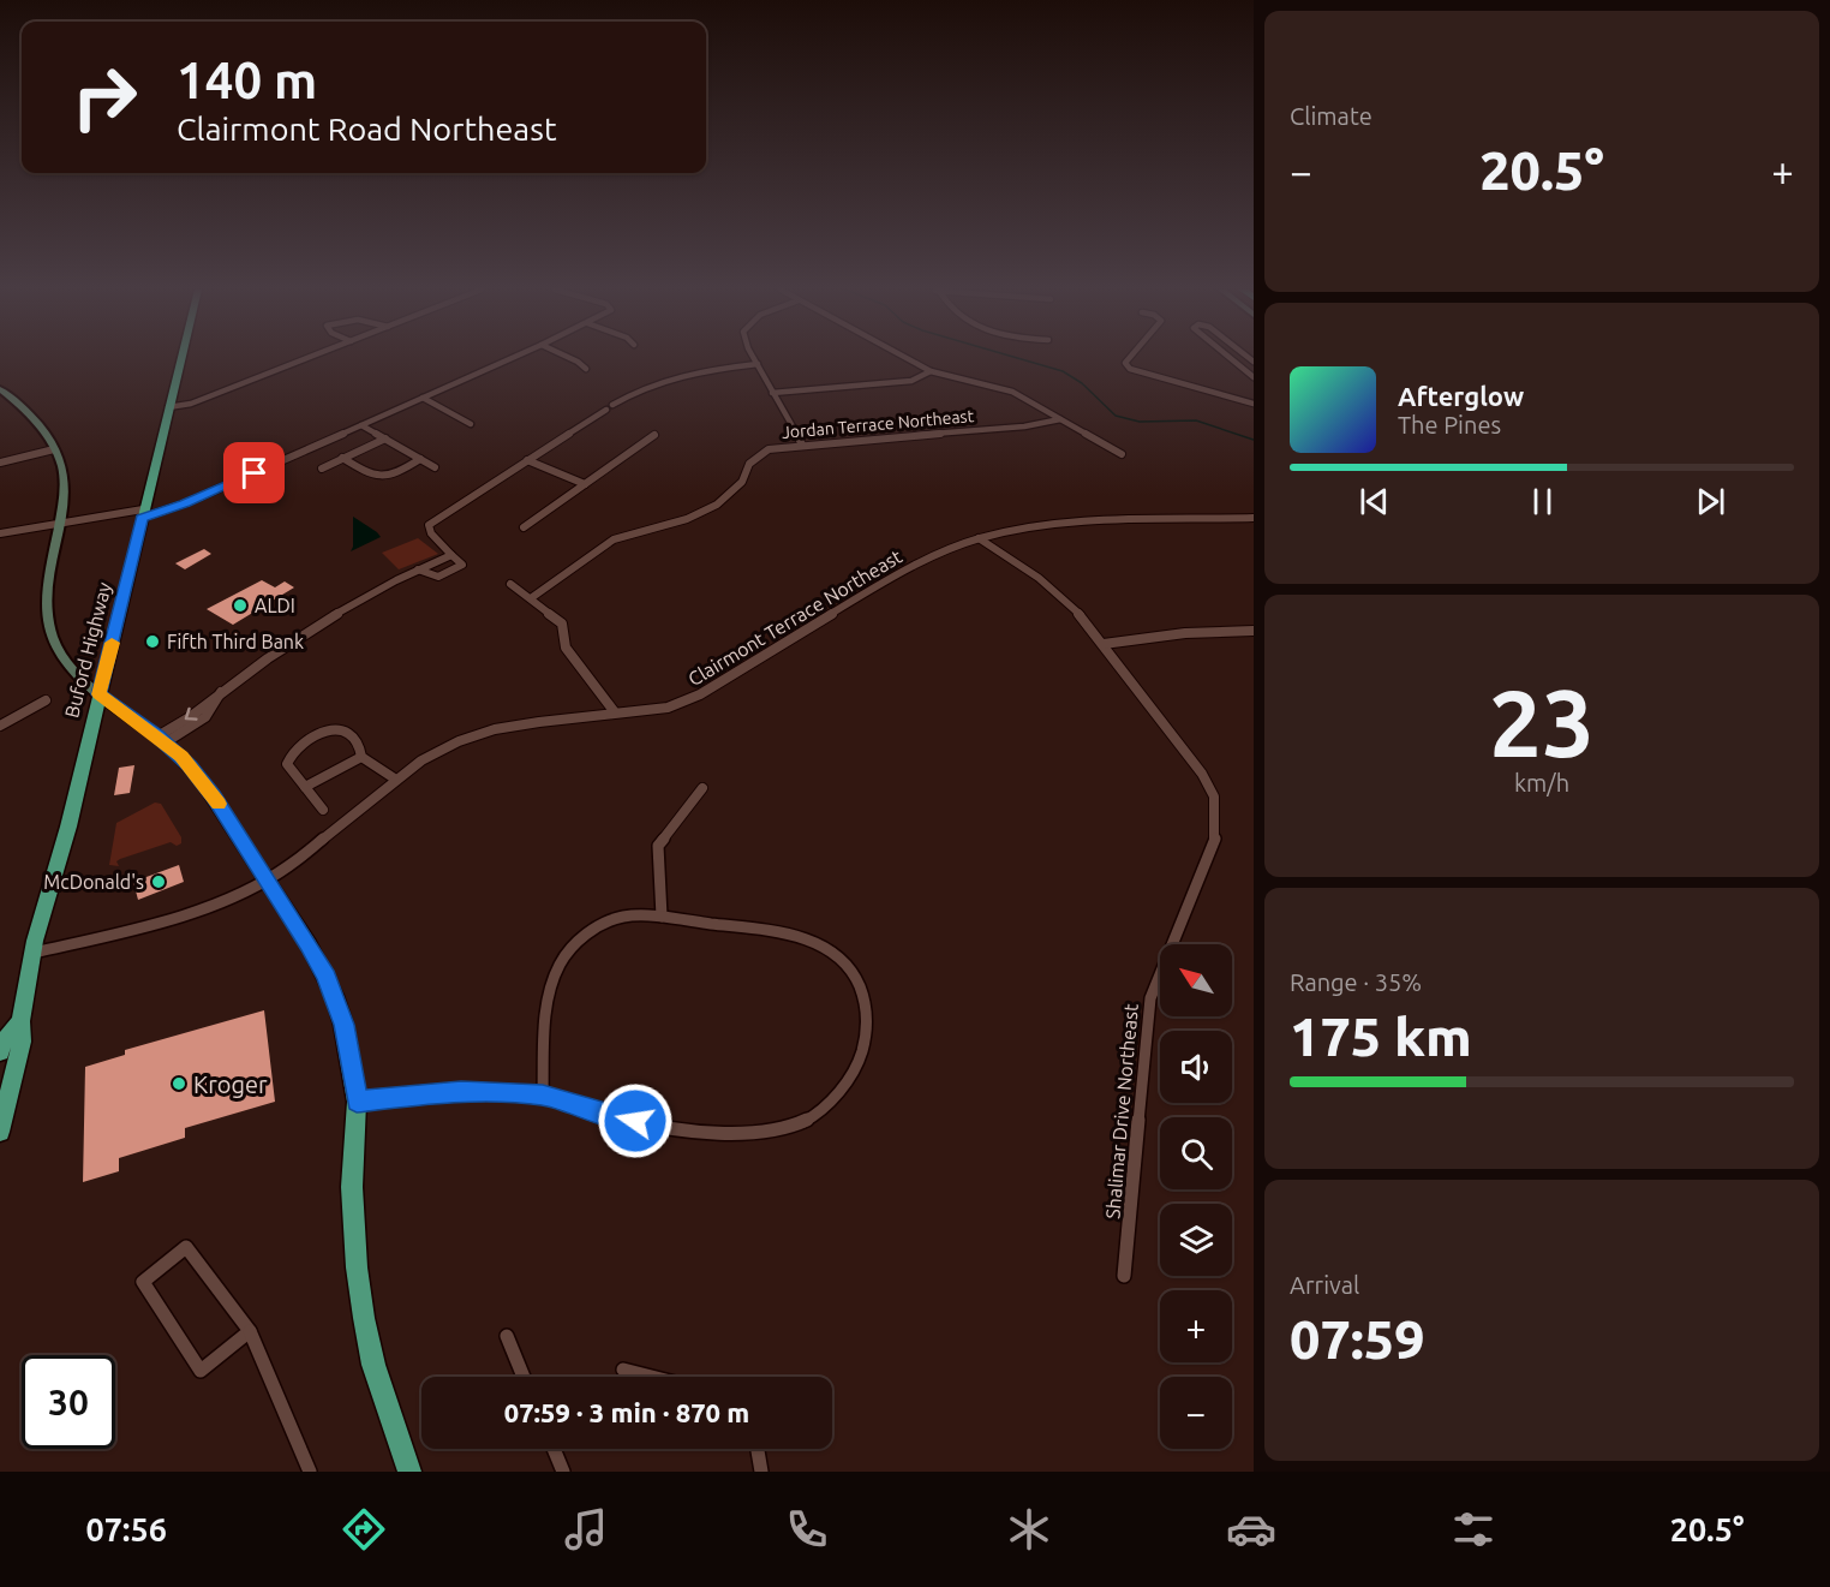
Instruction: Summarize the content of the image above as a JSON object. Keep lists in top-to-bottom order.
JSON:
{
  "streets": {
    "main road": ["Buford Highway"],
    "street": ["Jordan Terrace Northeast", "Clairmont Terrace Northeast", "Shalimar Drive Northeast"]
  },
  "crossings": [
    ["Clairmont Terrace Northeast", "Buford Highway"],
    ["Clairmont Terrace Northeast", "Shalimar Drive Northeast"]
  ],
  "places": [
    "ALDI",
    "Fifth Third Bank",
    "McDonald's",
    "Kroger"
  ],
  "north": "top left",
  "page": {
    "tile": [
      "Climate",
      ["23", "km/h"],
      ["Range · 35%", "175 km"],
      ["Arrival", "07:59"]
    ],
    "turn": ["140 m", "Clairmont Road Northeast"],
    "heat": ["−", "20.5°", "+"],
    "song": ["Afterglow", "The Pines"],
    "map_buttons": ["+", "−"],
    "limit": "30",
    "trip": "07:59 · 3 min · 870 m",
    "tabs": ["07:56", "20.5°"]
  }
}
